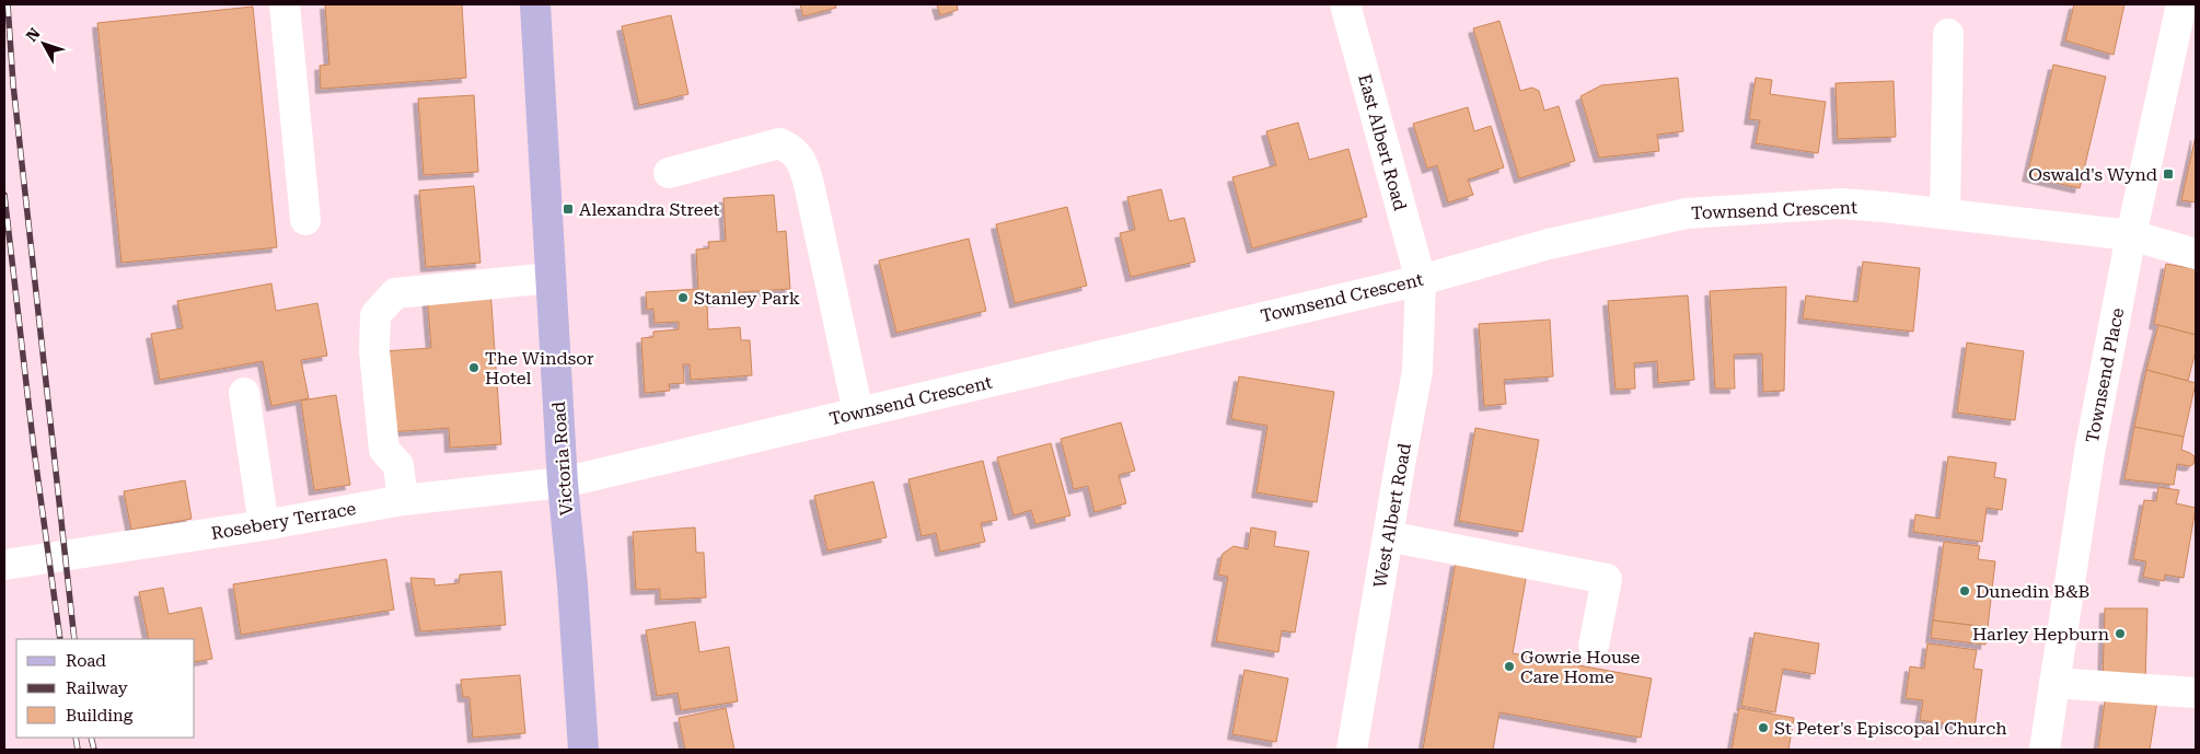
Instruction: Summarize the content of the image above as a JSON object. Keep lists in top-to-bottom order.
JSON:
{
  "streets": {
    "main road": ["Victoria Road"],
    "street": [
      "East Albert Road",
      "Townsend Crescent",
      "Townsend Place",
      "West Albert Road",
      "Rosebery Terrace"
    ]
  },
  "crossings": [
    ["East Albert Road", "Townsend Crescent"],
    ["East Albert Road", "West Albert Road"],
    ["Townsend Crescent", "Townsend Place"],
    ["Townsend Crescent", "Victoria Road"],
    ["Townsend Crescent", "West Albert Road"],
    ["Townsend Crescent", "Rosebery Terrace"],
    ["Victoria Road", "Rosebery Terrace"]
  ],
  "places": {
    "transit": ["Oswald's Wynd", "Alexandra Street"],
    "other": [
      "Stanley Park",
      "The Windsor Hotel",
      "Dunedin B&B",
      "Harley Hepburn",
      "Gowrie House Care Home",
      "St Peter's Episcopal Church"
    ]
  },
  "legend": ["Road", "Railway", "Building"],
  "north": "top left"
}
